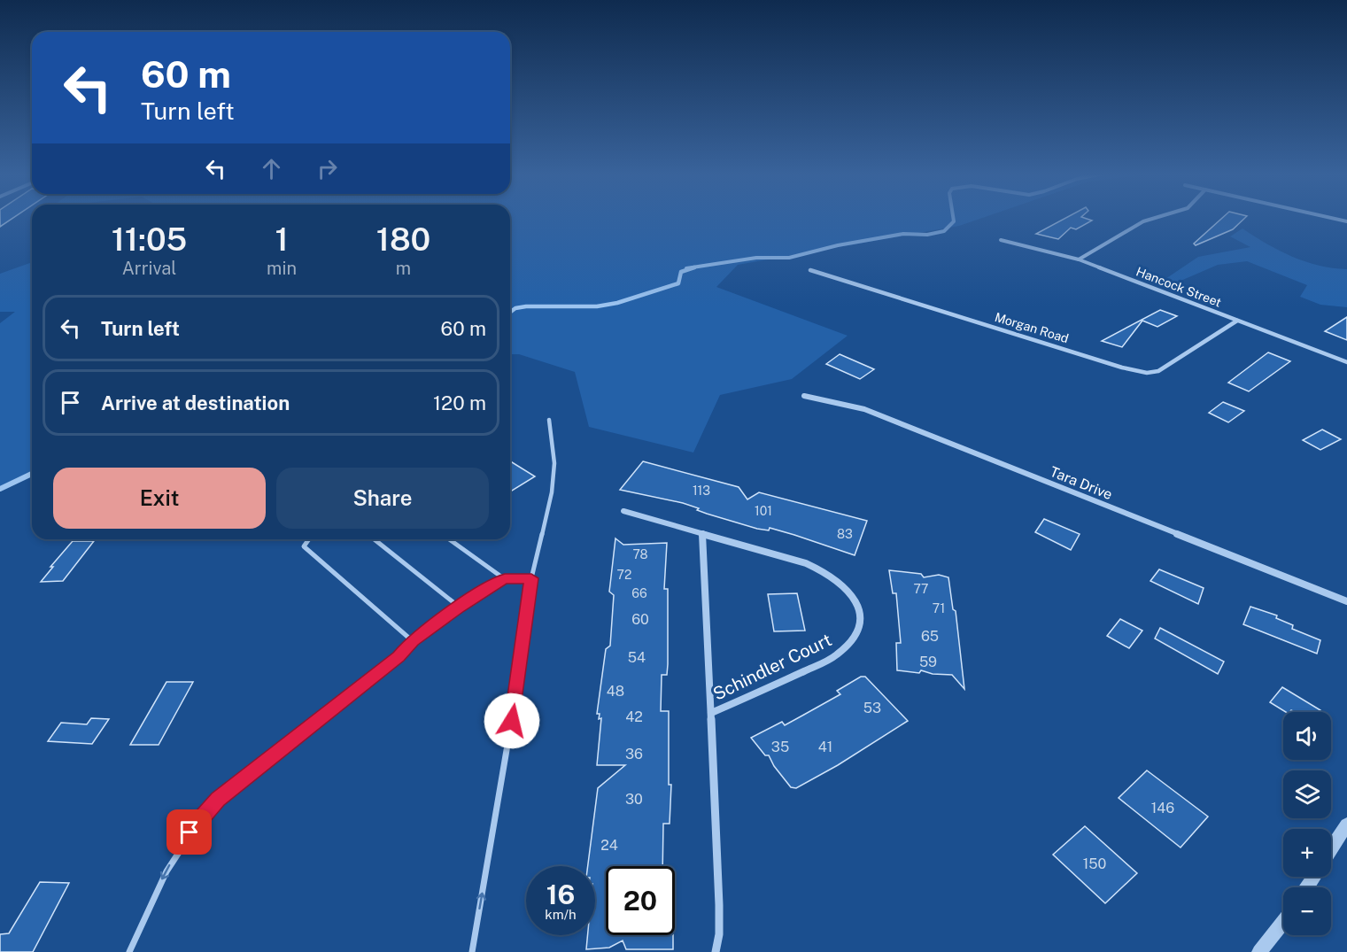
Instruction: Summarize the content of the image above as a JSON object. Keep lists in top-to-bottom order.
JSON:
{
  "streets": {
    "street": [
      "Hancock Street",
      "Morgan Road",
      "Tara Drive",
      "Schindler Court"
    ]
  },
  "crossings": [
    ["Hancock Street", "Morgan Road"]
  ],
  "house_numbers": [
    "113",
    "101",
    "83",
    "78",
    "72",
    "77",
    "66",
    "71",
    "60",
    "65",
    "54",
    "59",
    "48",
    "53",
    "42",
    "35",
    "41",
    "36",
    "30",
    "146",
    "24",
    "150"
  ],
  "page": {
    "turn": ["60 m", "Turn left"],
    "eta": [
      "11:05",
      "Arrival",
      "1",
      "min",
      "180",
      "m"
    ],
    "list": [
      {
        "name": "Turn left",
        "value": "60 m"
      },
      {
        "name": "Arrive at destination",
        "value": "120 m"
      }
    ],
    "buttons": ["Exit", "Share"],
    "map_buttons": ["+", "−"],
    "speed": "16 km/h",
    "limit": "20"
  }
}
